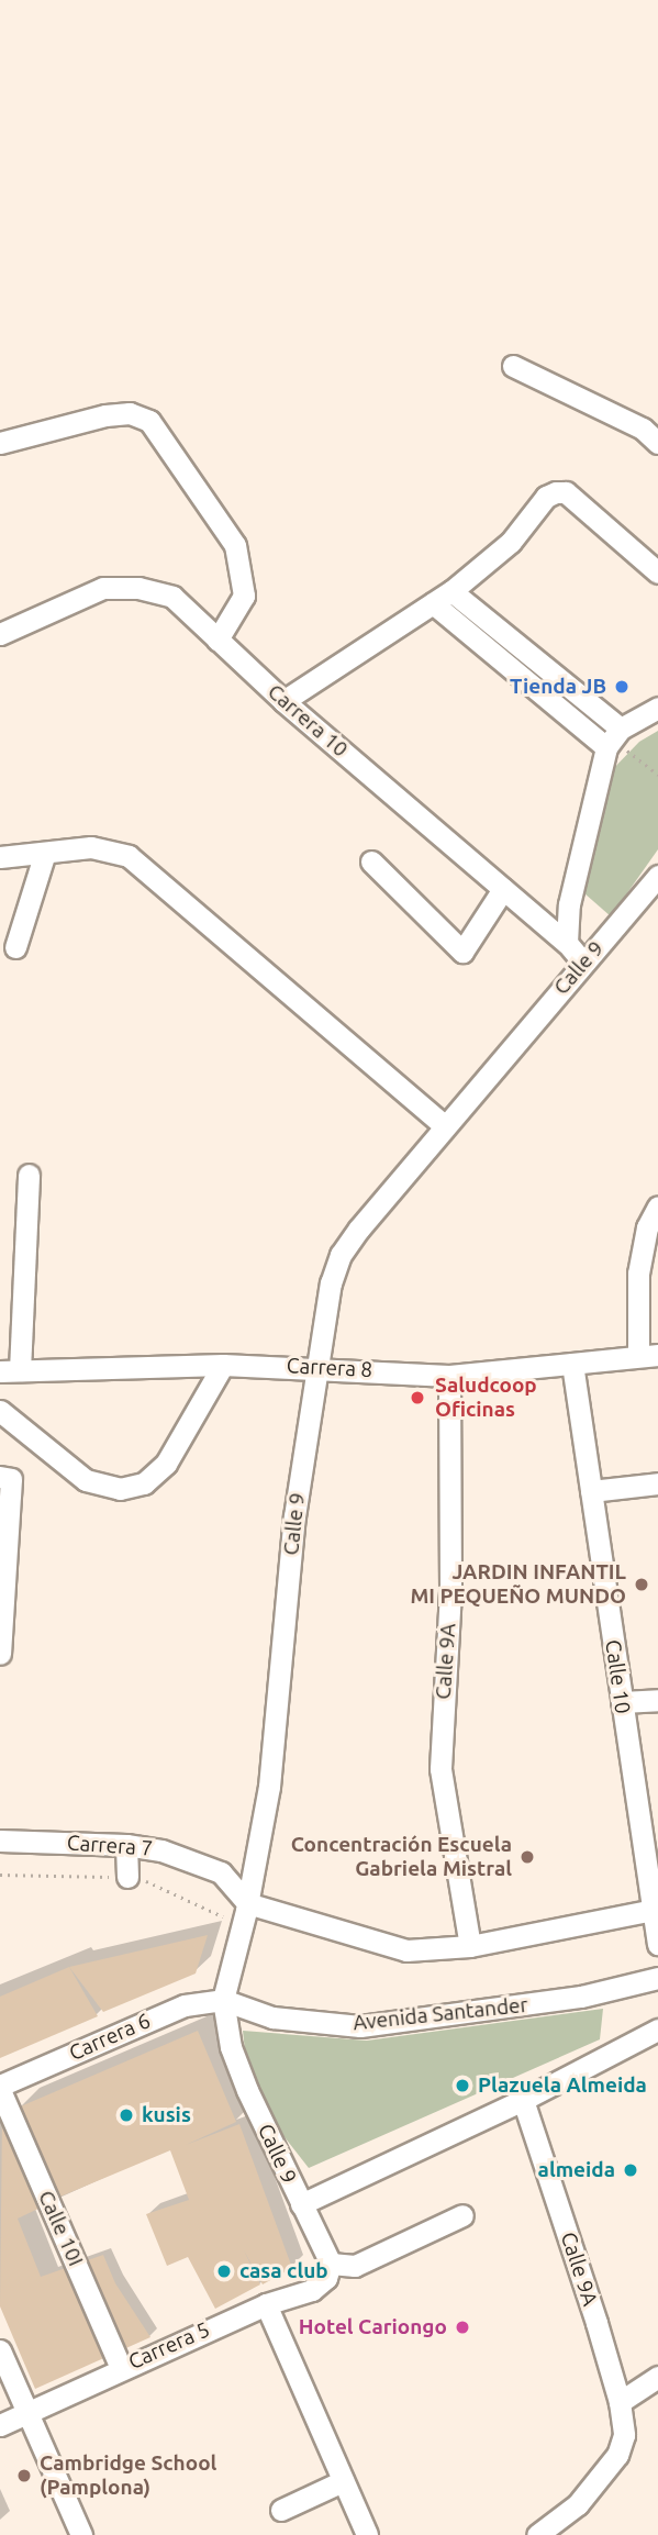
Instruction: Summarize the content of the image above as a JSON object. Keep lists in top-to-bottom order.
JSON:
{
  "streets": {
    "street": [
      "Carrera 10",
      "Calle 9",
      "Carrera 8",
      "Calle 9A",
      "Calle 10",
      "Carrera 7",
      "Avenida Santander",
      "Carrera 6",
      "Calle 10I",
      "Carrera 5"
    ]
  },
  "crossings": [
    ["Carrera 10", "Calle 9"],
    ["Calle 9", "Carrera 8"],
    ["Calle 9", "Carrera 7"],
    ["Calle 9", "Avenida Santander"],
    ["Calle 9", "Carrera 6"],
    ["Calle 9", "Carrera 5"],
    ["Carrera 8", "Calle 9A"],
    ["Carrera 8", "Calle 10"],
    ["Avenida Santander", "Carrera 6"],
    ["Carrera 6", "Calle 10I"],
    ["Calle 10I", "Carrera 5"]
  ],
  "places": [
    "Tienda JB",
    "Saludcoop Oficinas",
    "JARDIN INFANTIL MI PEQUEÑO MUNDO",
    "Concentración Escuela Gabriela Mistral",
    "Plazuela Almeida",
    "kusis",
    "almeida",
    "casa club",
    "Hotel Cariongo",
    "Cambridge School (Pamplona)"
  ]
}
